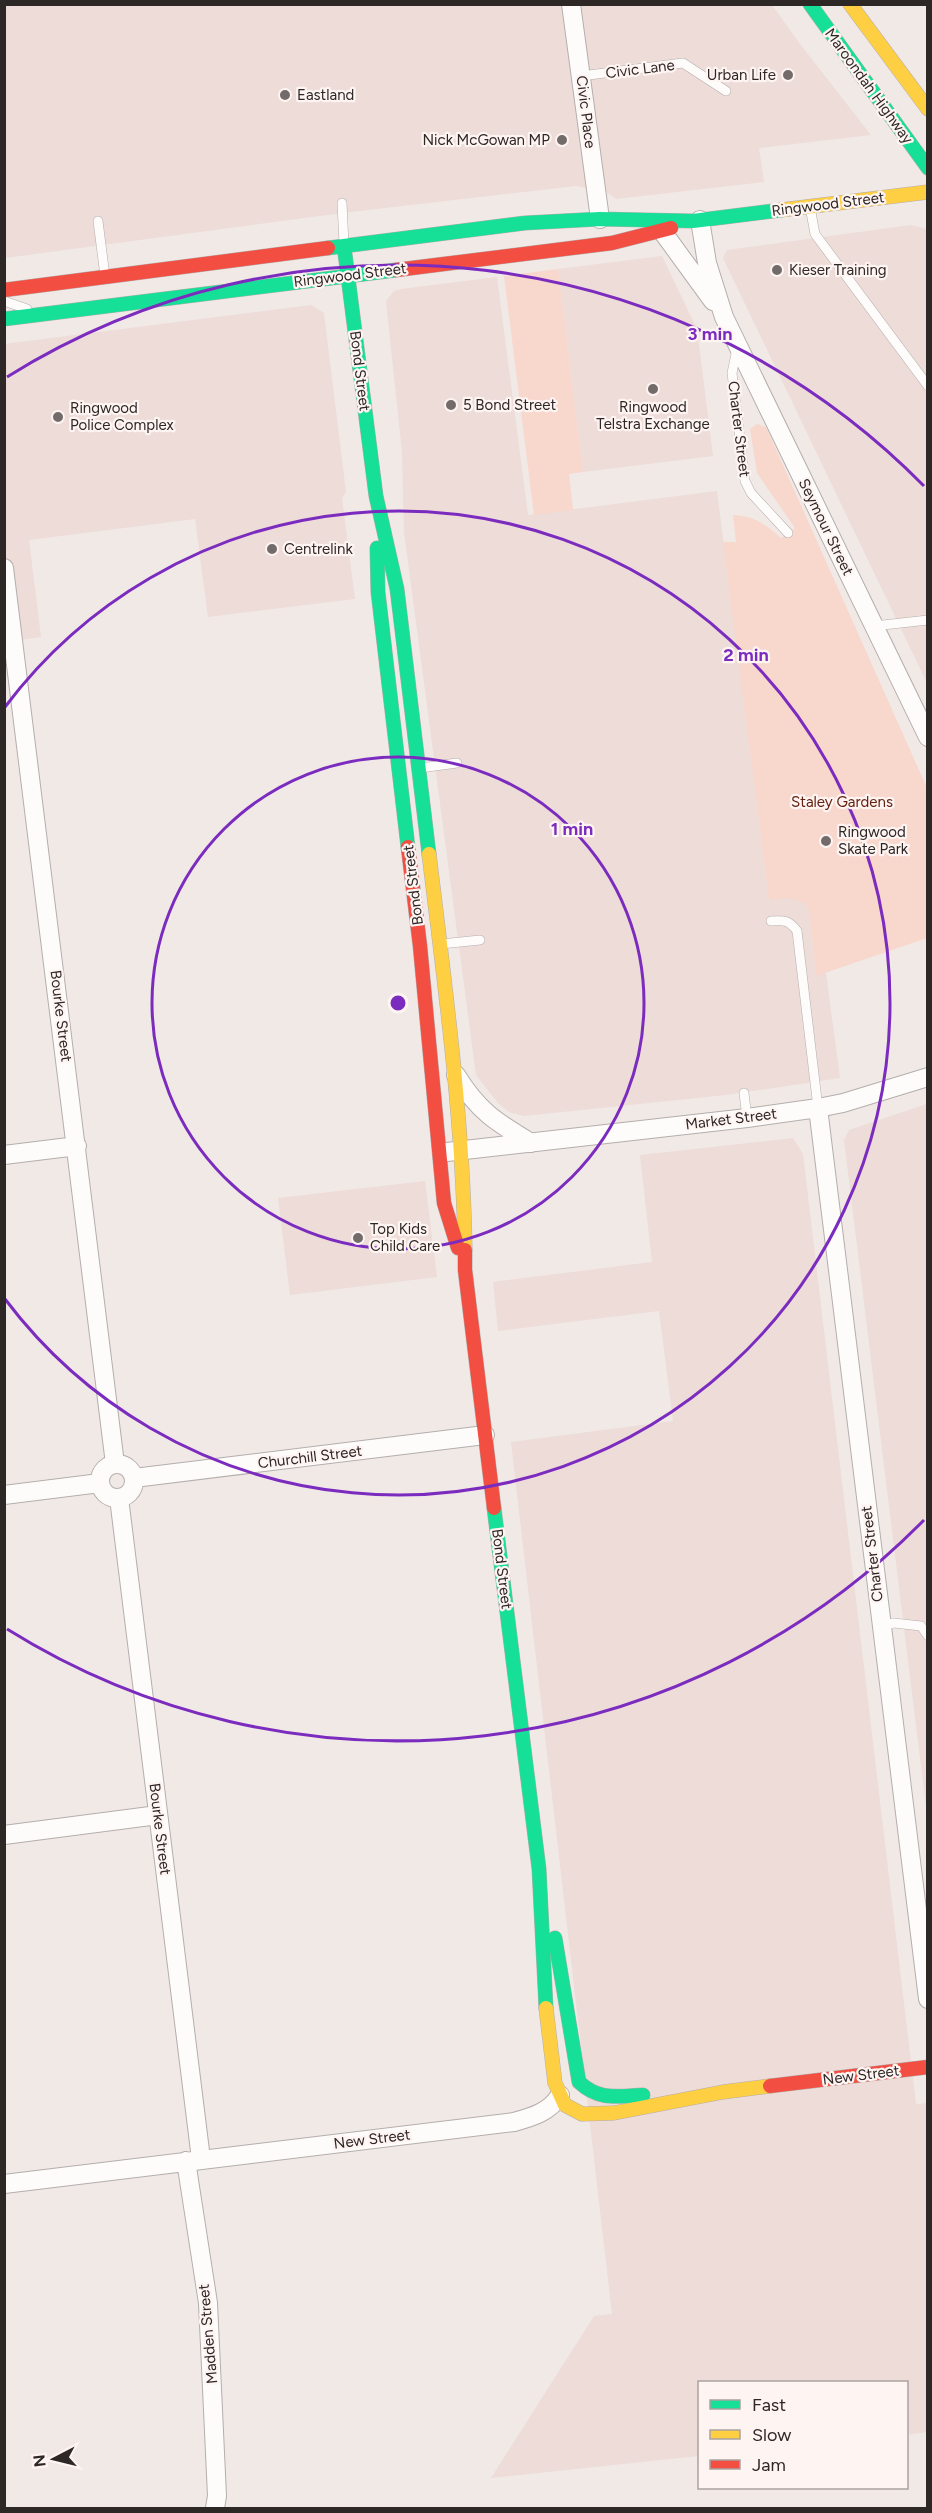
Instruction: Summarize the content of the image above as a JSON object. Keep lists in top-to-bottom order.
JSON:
{
  "streets": {
    "main road": [
      "Maroondah Highway",
      "Ringwood Street",
      "Bond Street",
      "New Street"
    ],
    "street": [
      "Civic Place",
      "Charter Street",
      "Seymour Street",
      "Bourke Street",
      "Market Street",
      "Churchill Street",
      "Madden Street"
    ],
    "lane": ["Civic Lane"]
  },
  "crossings": [
    ["Civic Lane", "Civic Place"],
    ["Civic Place", "Ringwood Street"],
    ["Ringwood Street", "Bond Street"],
    ["Ringwood Street", "Seymour Street"],
    ["Bond Street", "Market Street"],
    ["Bond Street", "Churchill Street"],
    ["Bond Street", "New Street"],
    ["Charter Street", "Seymour Street"],
    ["Charter Street", "Market Street"],
    ["Bourke Street", "Churchill Street"],
    ["Bourke Street", "New Street"],
    ["Bourke Street", "Madden Street"],
    ["New Street", "Madden Street"]
  ],
  "parks": ["Staley Gardens"],
  "places": [
    "Urban Life",
    "Eastland",
    "Nick McGowan MP",
    "Kieser Training",
    "Ringwood Telstra Exchange",
    "5 Bond Street",
    "Ringwood Police Complex",
    "Centrelink",
    "Ringwood Skate Park",
    "Top Kids Child Care"
  ],
  "legend": ["Fast", "Slow", "Jam"],
  "north": "left",
  "rings": ["3 min", "2 min", "1 min"]
}
